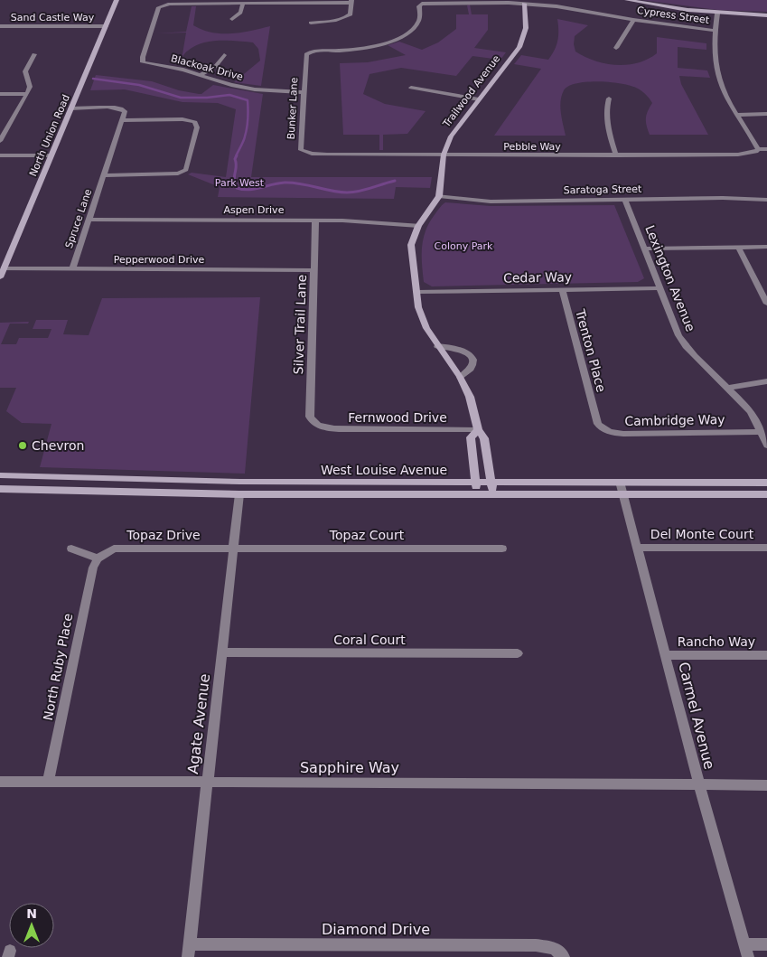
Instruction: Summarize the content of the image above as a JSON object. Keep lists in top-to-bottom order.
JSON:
{
  "streets": {
    "street": [
      "Cypress Street",
      "Sand Castle Way",
      "Blackoak Drive",
      "Trailwood Avenue",
      "Bunker Lane",
      "North Union Road",
      "Pebble Way",
      "Saratoga Street",
      "Aspen Drive",
      "Spruce Lane",
      "Pepperwood Drive",
      "Cedar Way",
      "Lexington Avenue",
      "Silver Trail Lane",
      "Trenton Place",
      "Fernwood Drive",
      "Cambridge Way",
      "West Louise Avenue",
      "Del Monte Court",
      "Topaz Drive",
      "Topaz Court",
      "Coral Court",
      "Rancho Way",
      "North Ruby Place",
      "Carmel Avenue",
      "Agate Avenue",
      "Sapphire Way",
      "Diamond Drive"
    ]
  },
  "crossings": [
    ["Cypress Street", "Trailwood Avenue"],
    ["Cypress Street", "Bunker Lane"],
    ["Sand Castle Way", "North Union Road"],
    ["Blackoak Drive", "Bunker Lane"],
    ["Trailwood Avenue", "Pebble Way"],
    ["Trailwood Avenue", "Saratoga Street"],
    ["Trailwood Avenue", "Aspen Drive"],
    ["Trailwood Avenue", "Cedar Way"],
    ["Trailwood Avenue", "Fernwood Drive"],
    ["Trailwood Avenue", "West Louise Avenue"],
    ["Bunker Lane", "Pebble Way"],
    ["North Union Road", "Pepperwood Drive"],
    ["Saratoga Street", "Lexington Avenue"],
    ["Aspen Drive", "Spruce Lane"],
    ["Aspen Drive", "Silver Trail Lane"],
    ["Spruce Lane", "Pepperwood Drive"],
    ["Pepperwood Drive", "Silver Trail Lane"],
    ["Cedar Way", "Lexington Avenue"],
    ["Cedar Way", "Trenton Place"],
    ["Lexington Avenue", "Cambridge Way"],
    ["Silver Trail Lane", "Fernwood Drive"],
    ["Trenton Place", "Cambridge Way"],
    ["West Louise Avenue", "Carmel Avenue"],
    ["West Louise Avenue", "Agate Avenue"],
    ["Del Monte Court", "Carmel Avenue"],
    ["Topaz Drive", "Topaz Court"],
    ["Topaz Drive", "North Ruby Place"],
    ["Topaz Drive", "Agate Avenue"],
    ["Topaz Court", "Agate Avenue"],
    ["Coral Court", "Agate Avenue"],
    ["Rancho Way", "Carmel Avenue"],
    ["North Ruby Place", "Sapphire Way"],
    ["Carmel Avenue", "Sapphire Way"],
    ["Agate Avenue", "Sapphire Way"],
    ["Agate Avenue", "Diamond Drive"]
  ],
  "parks": ["Park West", "Colony Park"],
  "places": ["Chevron"],
  "north": "top"
}
